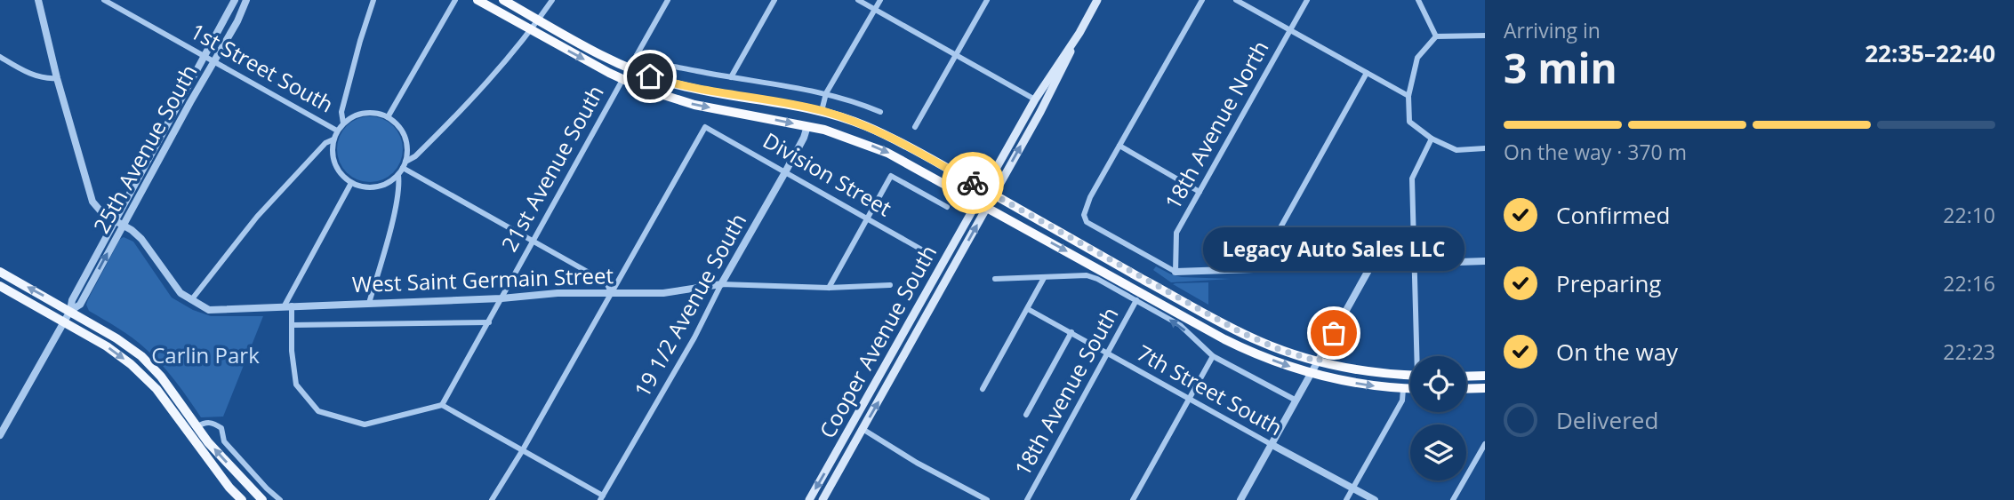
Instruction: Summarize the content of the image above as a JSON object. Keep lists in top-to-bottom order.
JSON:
{
  "streets": {
    "main road": ["Cooper Avenue South"],
    "street": [
      "1st Street South",
      "18th Avenue North",
      "25th Avenue South",
      "21st Avenue South",
      "Division Street",
      "West Saint Germain Street",
      "19 1/2 Avenue South",
      "7th Street South",
      "18th Avenue South"
    ]
  },
  "crossings": [
    ["1st Street South", "25th Avenue South"],
    ["25th Avenue South", "West Saint Germain Street"],
    ["21st Avenue South", "West Saint Germain Street"],
    ["Division Street", "West Saint Germain Street"],
    ["Division Street", "19 1/2 Avenue South"],
    ["West Saint Germain Street", "19 1/2 Avenue South"],
    ["7th Street South", "18th Avenue South"]
  ],
  "parks": ["Carlin Park"],
  "places": ["Legacy Auto Sales LLC"],
  "page": {
    "heading": ["3 min", "Arriving in", "22:35–22:40"],
    "bar": "On the way · 370 m",
    "list": [
      ["Confirmed", "22:10"],
      ["Preparing", "22:16"],
      ["On the way", "22:23"],
      "Delivered"
    ],
    "bubble": "Legacy Auto Sales LLC"
  }
}
